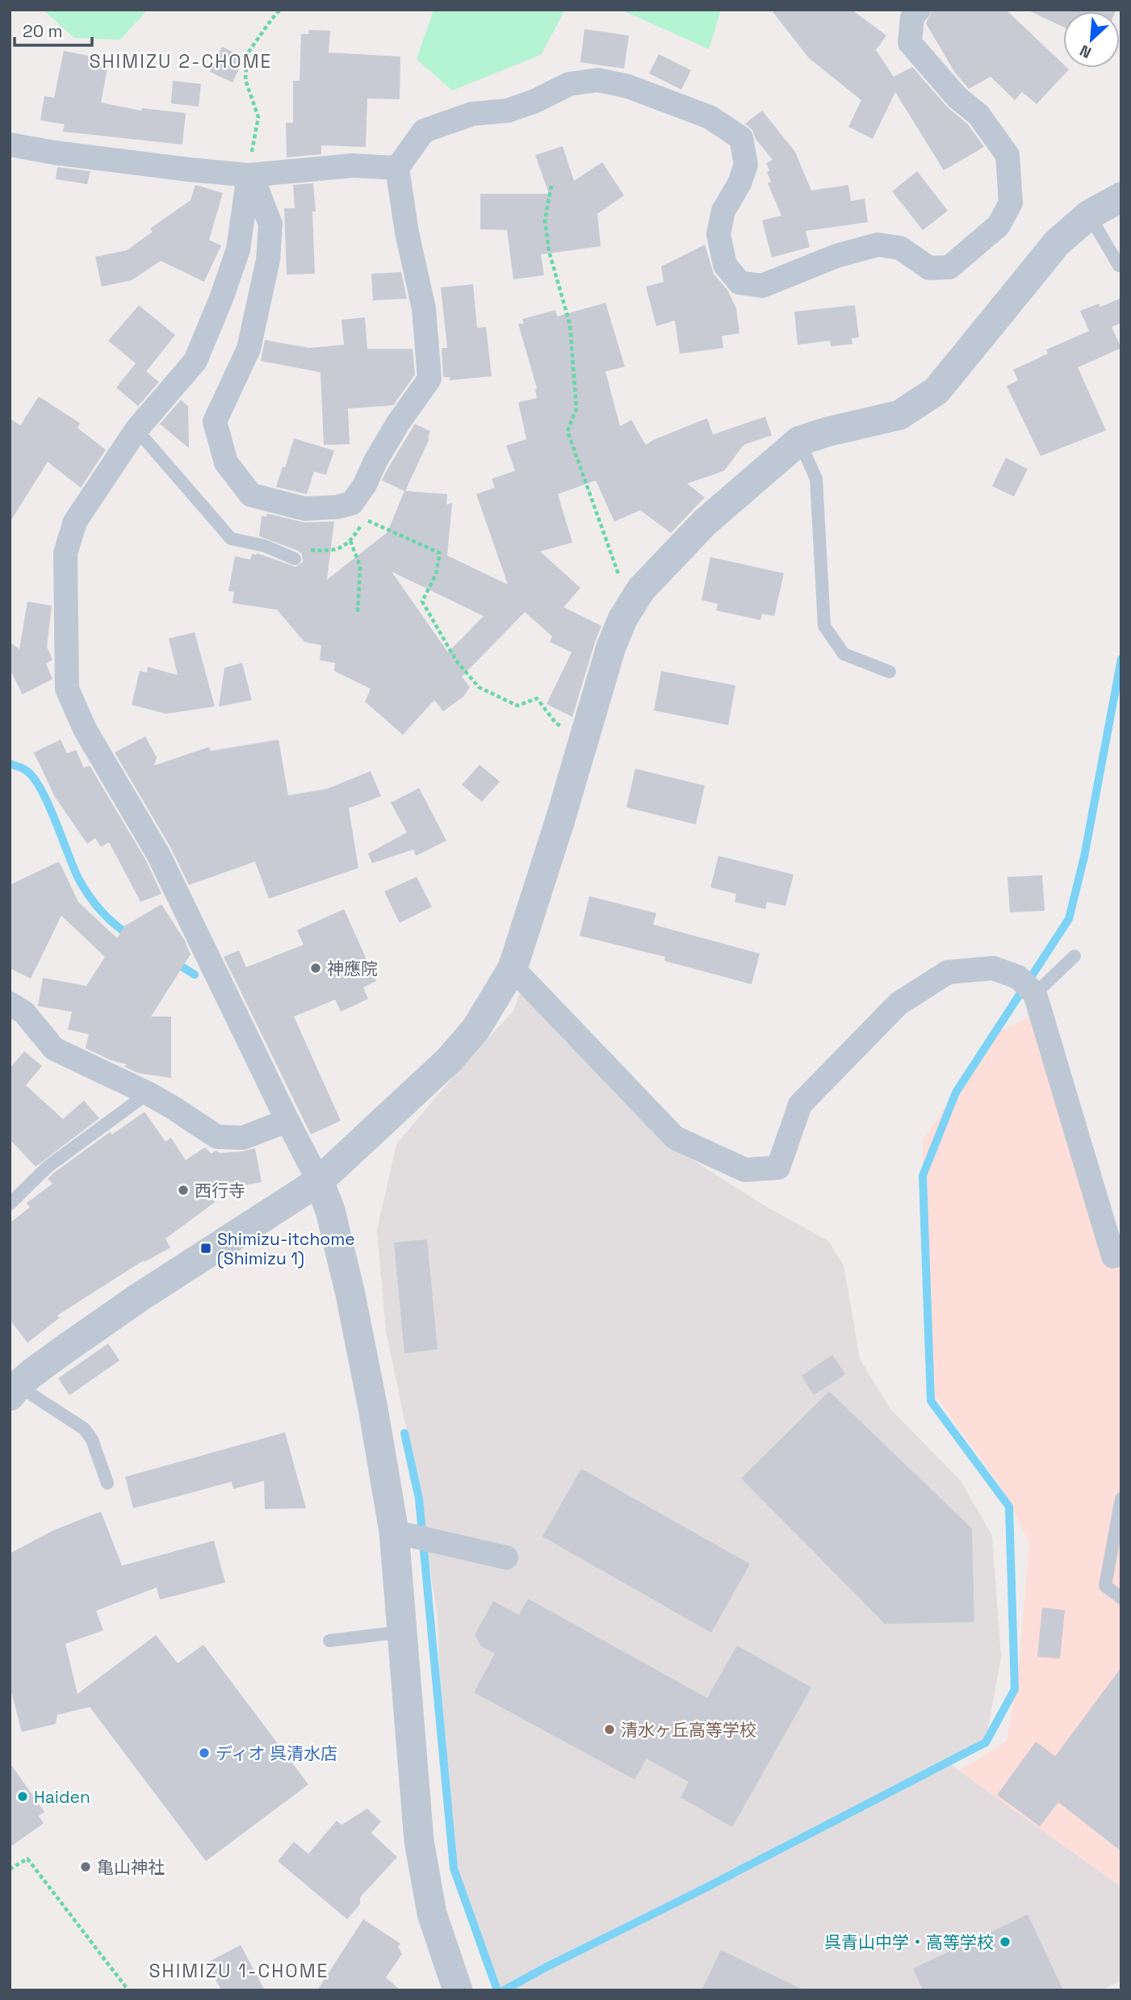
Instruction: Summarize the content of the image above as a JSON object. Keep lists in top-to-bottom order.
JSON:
{
  "districts": ["SHIMIZU 2-CHOME", "SHIMIZU 1-CHOME"],
  "places": {
    "other": [
      "神應院",
      "西行寺",
      "清水ヶ丘高等学校",
      "ディオ 呉清水店",
      "Haiden",
      "亀山神社",
      "呉青山中学・高等学校"
    ],
    "transit": ["Shimizu-itchome (Shimizu 1)"]
  },
  "scale_bar": "20 m",
  "north": "bottom left"
}
